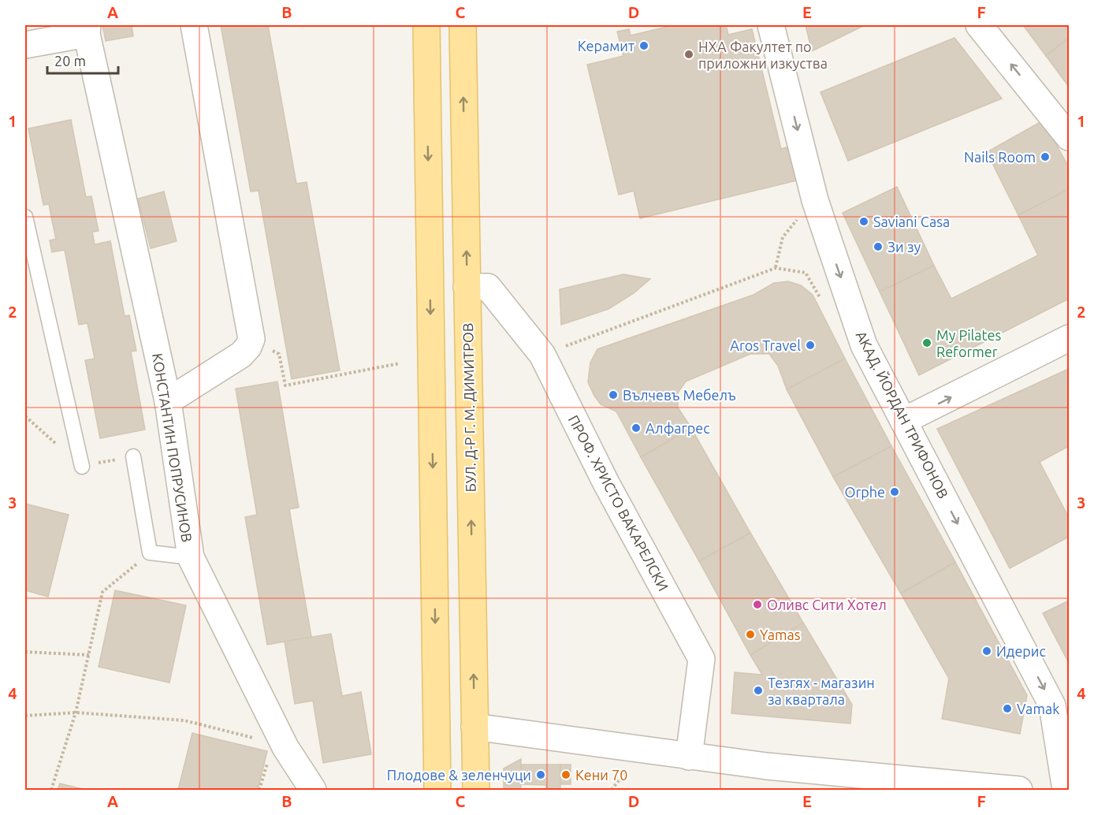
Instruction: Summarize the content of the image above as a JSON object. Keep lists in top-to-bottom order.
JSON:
{
  "streets": {
    "main road": ["БУЛ. Д-Р Г. М. ДИМИТРОВ"],
    "street": ["АКАД. ЙОРДАН ТРИФОНОВ", "КОНСТАНТИН ПОПРУСИНОВ", "ПРОФ. ХРИСТО ВАКАРЕЛСКИ"]
  },
  "crossings": [
    ["БУЛ. Д-Р Г. М. ДИМИТРОВ", "ПРОФ. ХРИСТО ВАКАРЕЛСКИ"]
  ],
  "one_way": ["АКАД. ЙОРДАН ТРИФОНОВ"],
  "places": [
    "Керамит",
    "НХА Факултет по приложни изкуства",
    "Nails Room",
    "Saviani Casa",
    "Зи зу",
    "My Pilates Reformer",
    "Aros Travel",
    "Вълчевъ Мебелъ",
    "Алфагрес",
    "Orphe",
    "Оливс Сити Хотел",
    "Yamas",
    "Идерис",
    "Тезгях - магазин за квартала",
    "Vamak",
    "Плодове & зеленчуци",
    "Кени 70"
  ],
  "scale_bar": "20 m",
  "grid": {
    "columns": [
      "A",
      "B",
      "C",
      "D",
      "E",
      "F"
    ],
    "rows": [
      "1",
      "2",
      "3",
      "4"
    ]
  }
}
